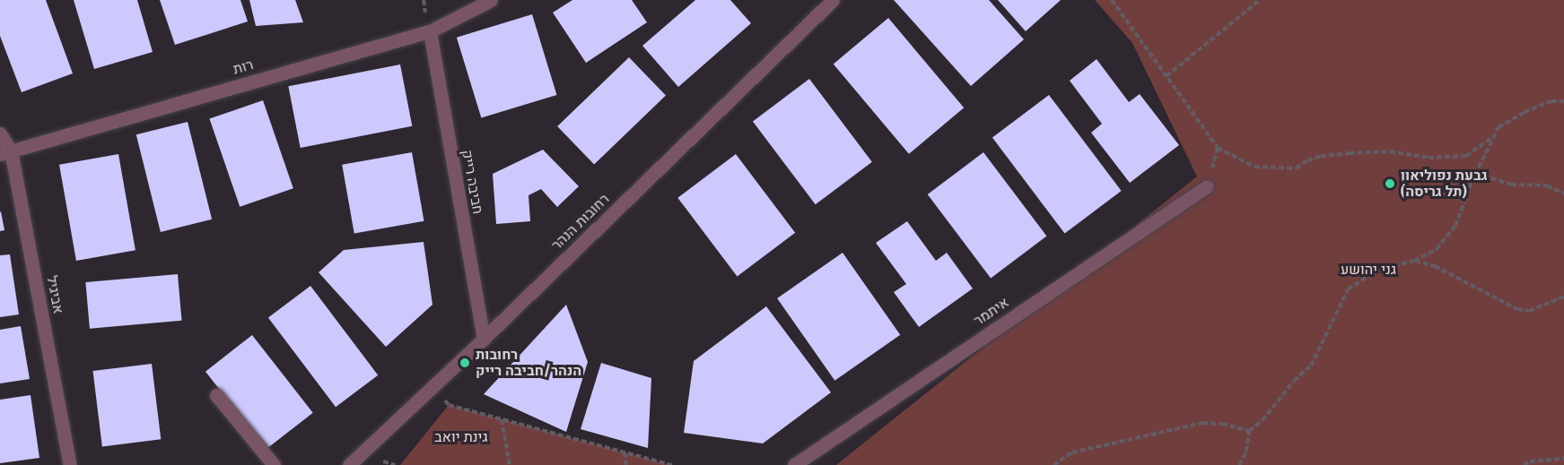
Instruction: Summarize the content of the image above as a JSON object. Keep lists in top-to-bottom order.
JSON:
{
  "streets": {
    "street": [
      "רות",
      "חביבה רייק",
      "רחובות הנהר",
      "אביגיל",
      "איתמר"
    ]
  },
  "crossings": [
    ["רות", "חביבה רייק"],
    ["רות", "אביגיל"],
    ["חביבה רייק", "רחובות הנהר"]
  ],
  "parks": ["גני יהושע", "גינת יואב"],
  "places": ["גבעת נפוליאון (תל גריסה)", "רחובות הנהר/חביבה רייק"]
}
